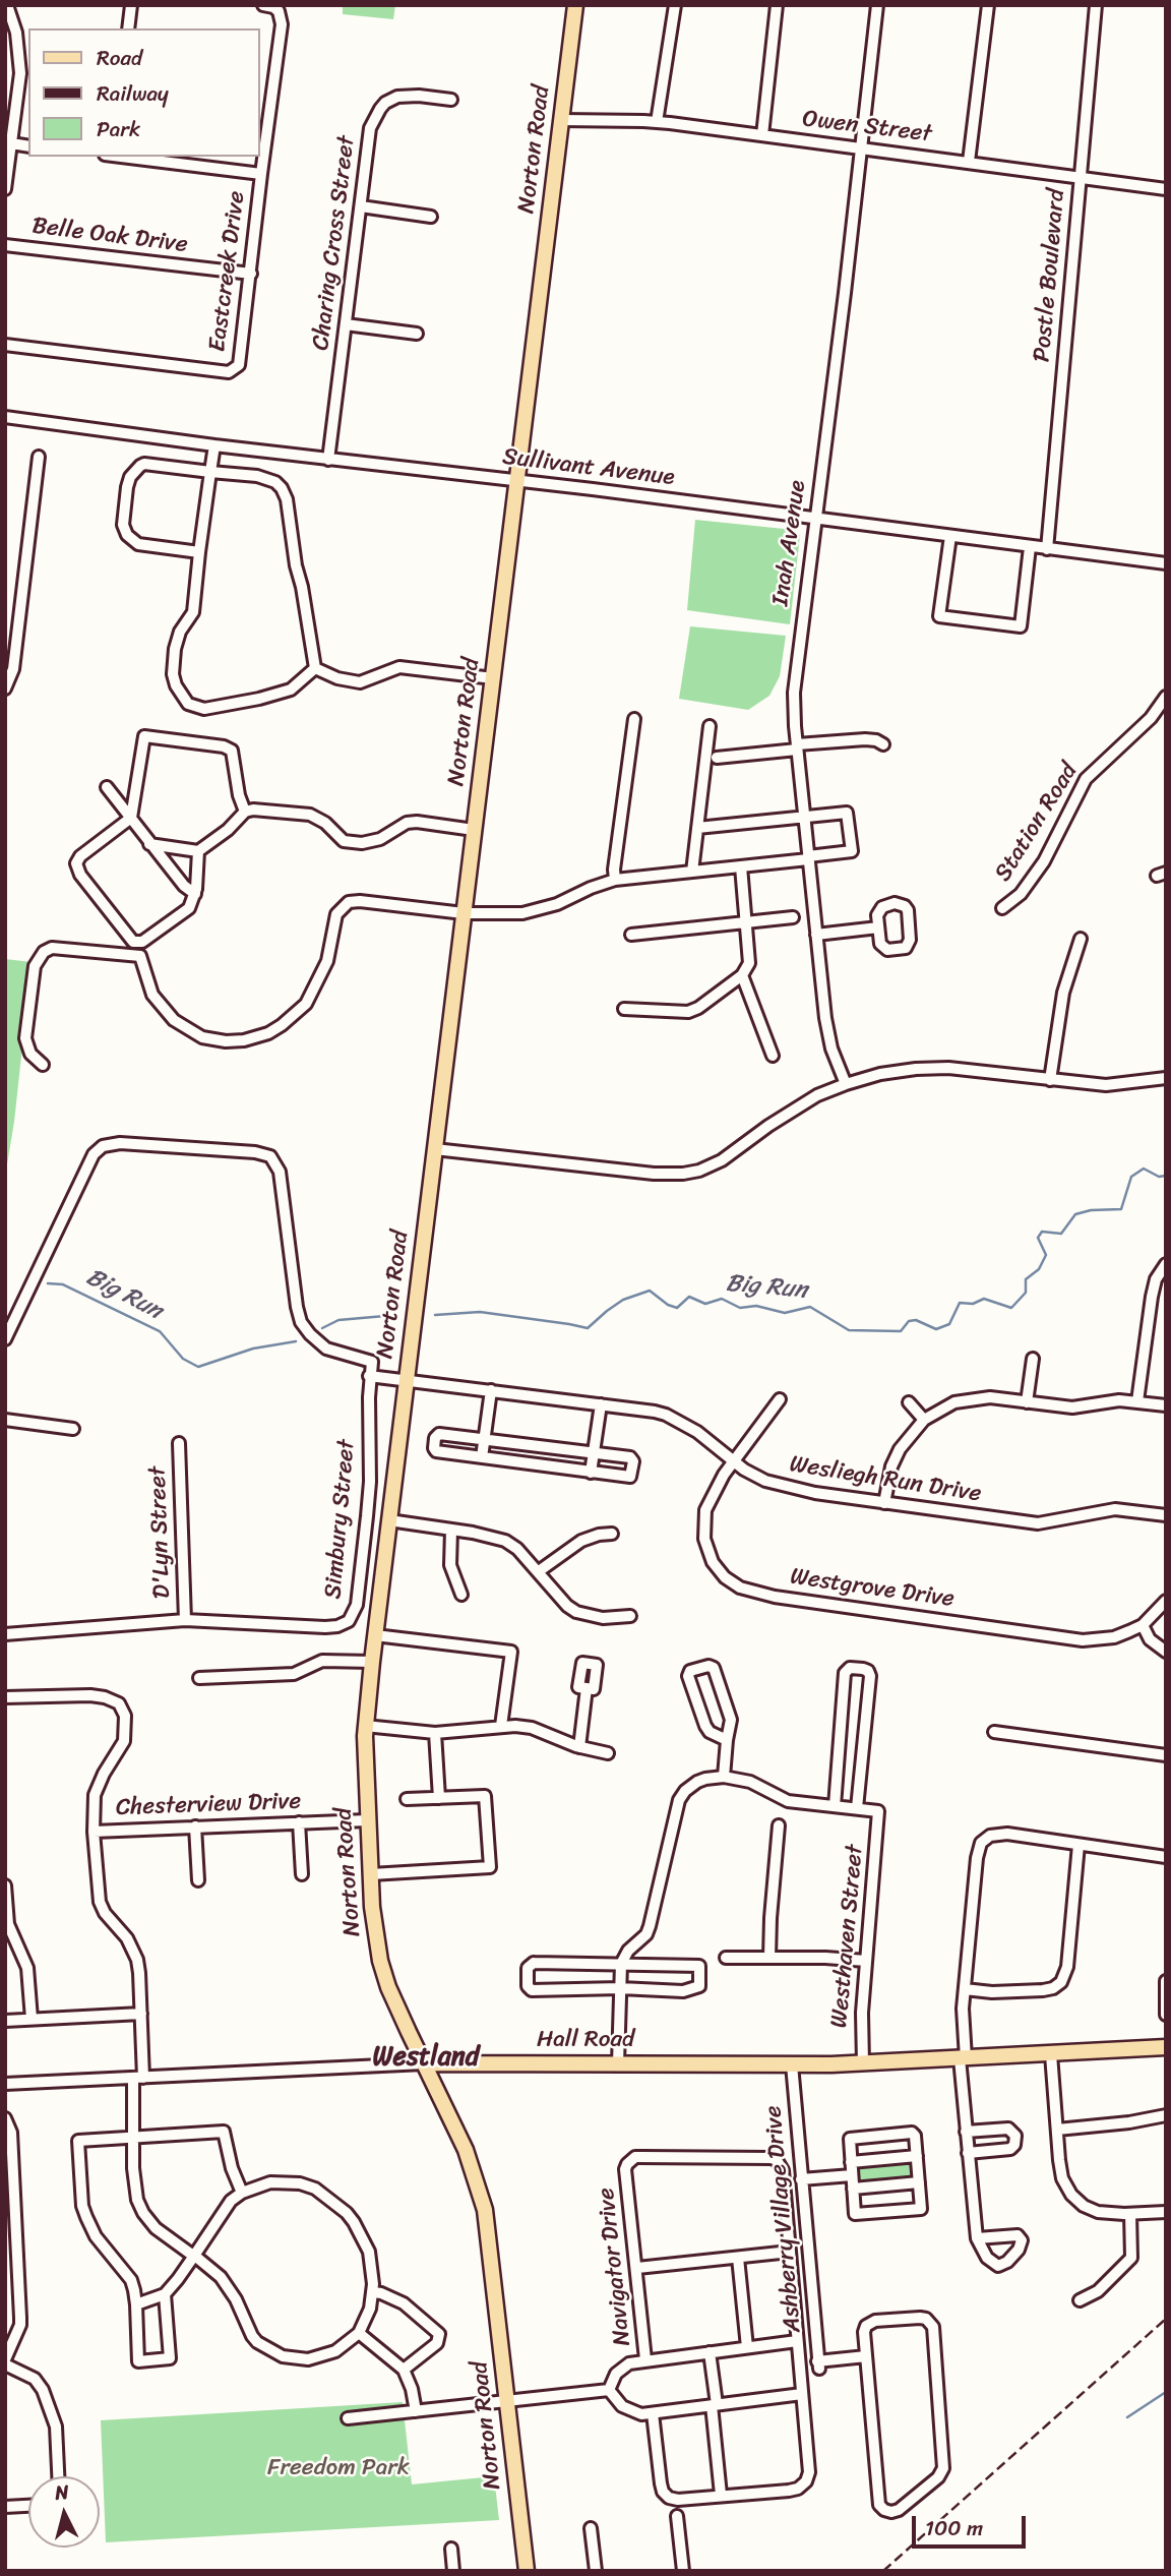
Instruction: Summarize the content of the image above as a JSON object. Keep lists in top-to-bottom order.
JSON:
{
  "streets": {
    "main road": ["Norton Road", "Hall Road"],
    "street": [
      "Owen Street",
      "Belle Oak Drive",
      "Charing Cross Street",
      "Eastcreek Drive",
      "Postle Boulevard",
      "Sullivant Avenue",
      "Inah Avenue",
      "Station Road",
      "Wesliegh Run Drive",
      "Simbury Street",
      "D'Lyn Street",
      "Westgrove Drive",
      "Chesterview Drive",
      "Westhaven Street",
      "Ashberry Village Drive",
      "Navigator Drive"
    ]
  },
  "crossings": [
    ["Owen Street", "Norton Road"],
    ["Owen Street", "Postle Boulevard"],
    ["Owen Street", "Inah Avenue"],
    ["Norton Road", "Sullivant Avenue"],
    ["Norton Road", "Wesliegh Run Drive"],
    ["Norton Road", "Chesterview Drive"],
    ["Norton Road", "Hall Road"],
    ["Belle Oak Drive", "Eastcreek Drive"],
    ["Charing Cross Street", "Sullivant Avenue"],
    ["Postle Boulevard", "Sullivant Avenue"],
    ["Sullivant Avenue", "Inah Avenue"],
    ["Wesliegh Run Drive", "Simbury Street"],
    ["Wesliegh Run Drive", "Westgrove Drive"],
    ["Simbury Street", "D'Lyn Street"],
    ["Westhaven Street", "Hall Road"],
    ["Hall Road", "Ashberry Village Drive"]
  ],
  "districts": ["Westland"],
  "water": ["Big Run"],
  "parks": ["Freedom Park"],
  "legend": ["Road", "Railway", "Park"],
  "scale_bar": "100 m",
  "north": "top"
}
